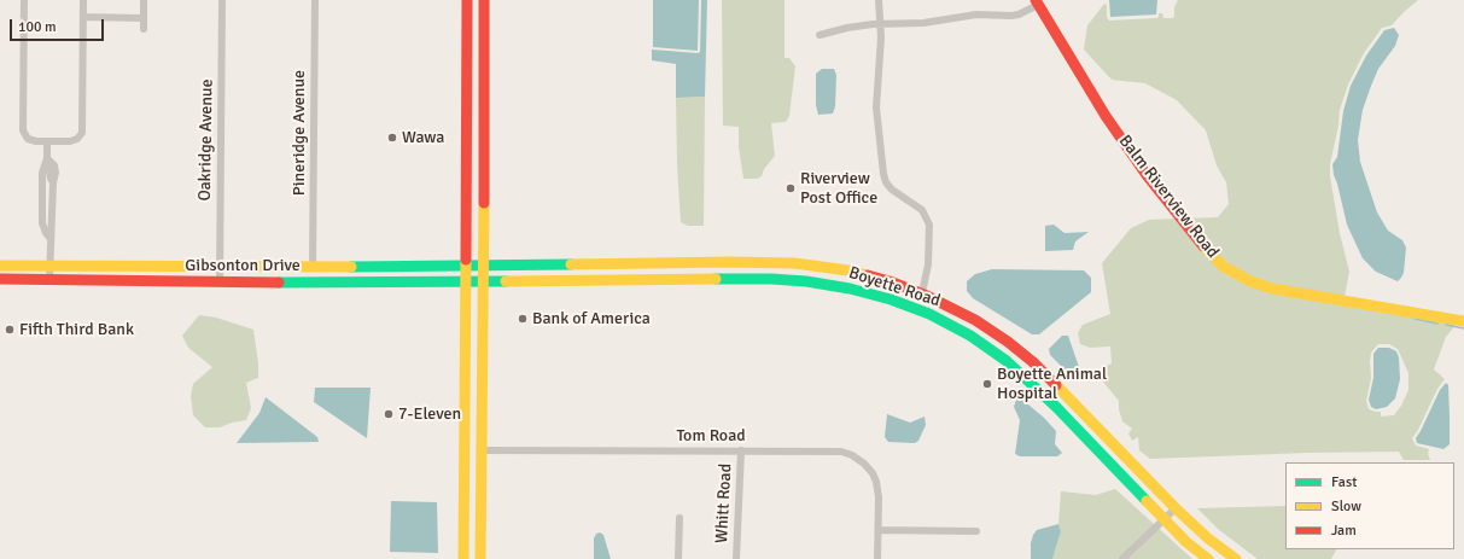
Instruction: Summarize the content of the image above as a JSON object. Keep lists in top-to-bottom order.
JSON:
{
  "streets": {
    "main road": ["Balm Riverview Road", "Gibsonton Drive", "Boyette Road"],
    "street": [
      "Pineridge Avenue",
      "Oakridge Avenue",
      "Tom Road",
      "Whitt Road"
    ]
  },
  "crossings": [
    ["Pineridge Avenue", "Gibsonton Drive"],
    ["Oakridge Avenue", "Gibsonton Drive"],
    ["Gibsonton Drive", "Boyette Road"],
    ["Tom Road", "Whitt Road"]
  ],
  "places": [
    "Wawa",
    "Riverview Post Office",
    "Bank of America",
    "Fifth Third Bank",
    "Boyette Animal Hospital",
    "7-Eleven"
  ],
  "legend": ["Fast", "Slow", "Jam"],
  "scale_bar": "100 m"
}
